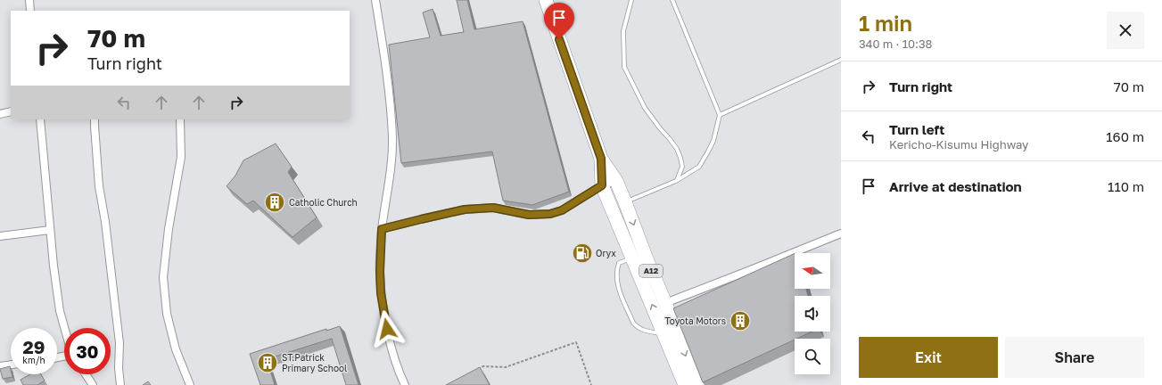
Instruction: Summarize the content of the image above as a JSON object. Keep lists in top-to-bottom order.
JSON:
{
  "streets": {
    "highway": ["A12"]
  },
  "places": {
    "building": ["Catholic Church", "Toyota Motors", "ST.Patrick Primary School"],
    "fuel station": ["Oryx"]
  },
  "north": "left",
  "page": {
    "heading": ["1 min", "340 m · 10:38"],
    "turn": ["70 m", "Turn right"],
    "list": [
      {
        "name": "Turn right",
        "value": "70 m"
      },
      {
        "name": "Turn left",
        "note": "Kericho-Kisumu Highway",
        "value": "160 m"
      },
      {
        "name": "Arrive at destination",
        "value": "110 m"
      }
    ],
    "speed": "29 km/h",
    "limit": "30",
    "buttons": ["Exit", "Share"]
  }
}
